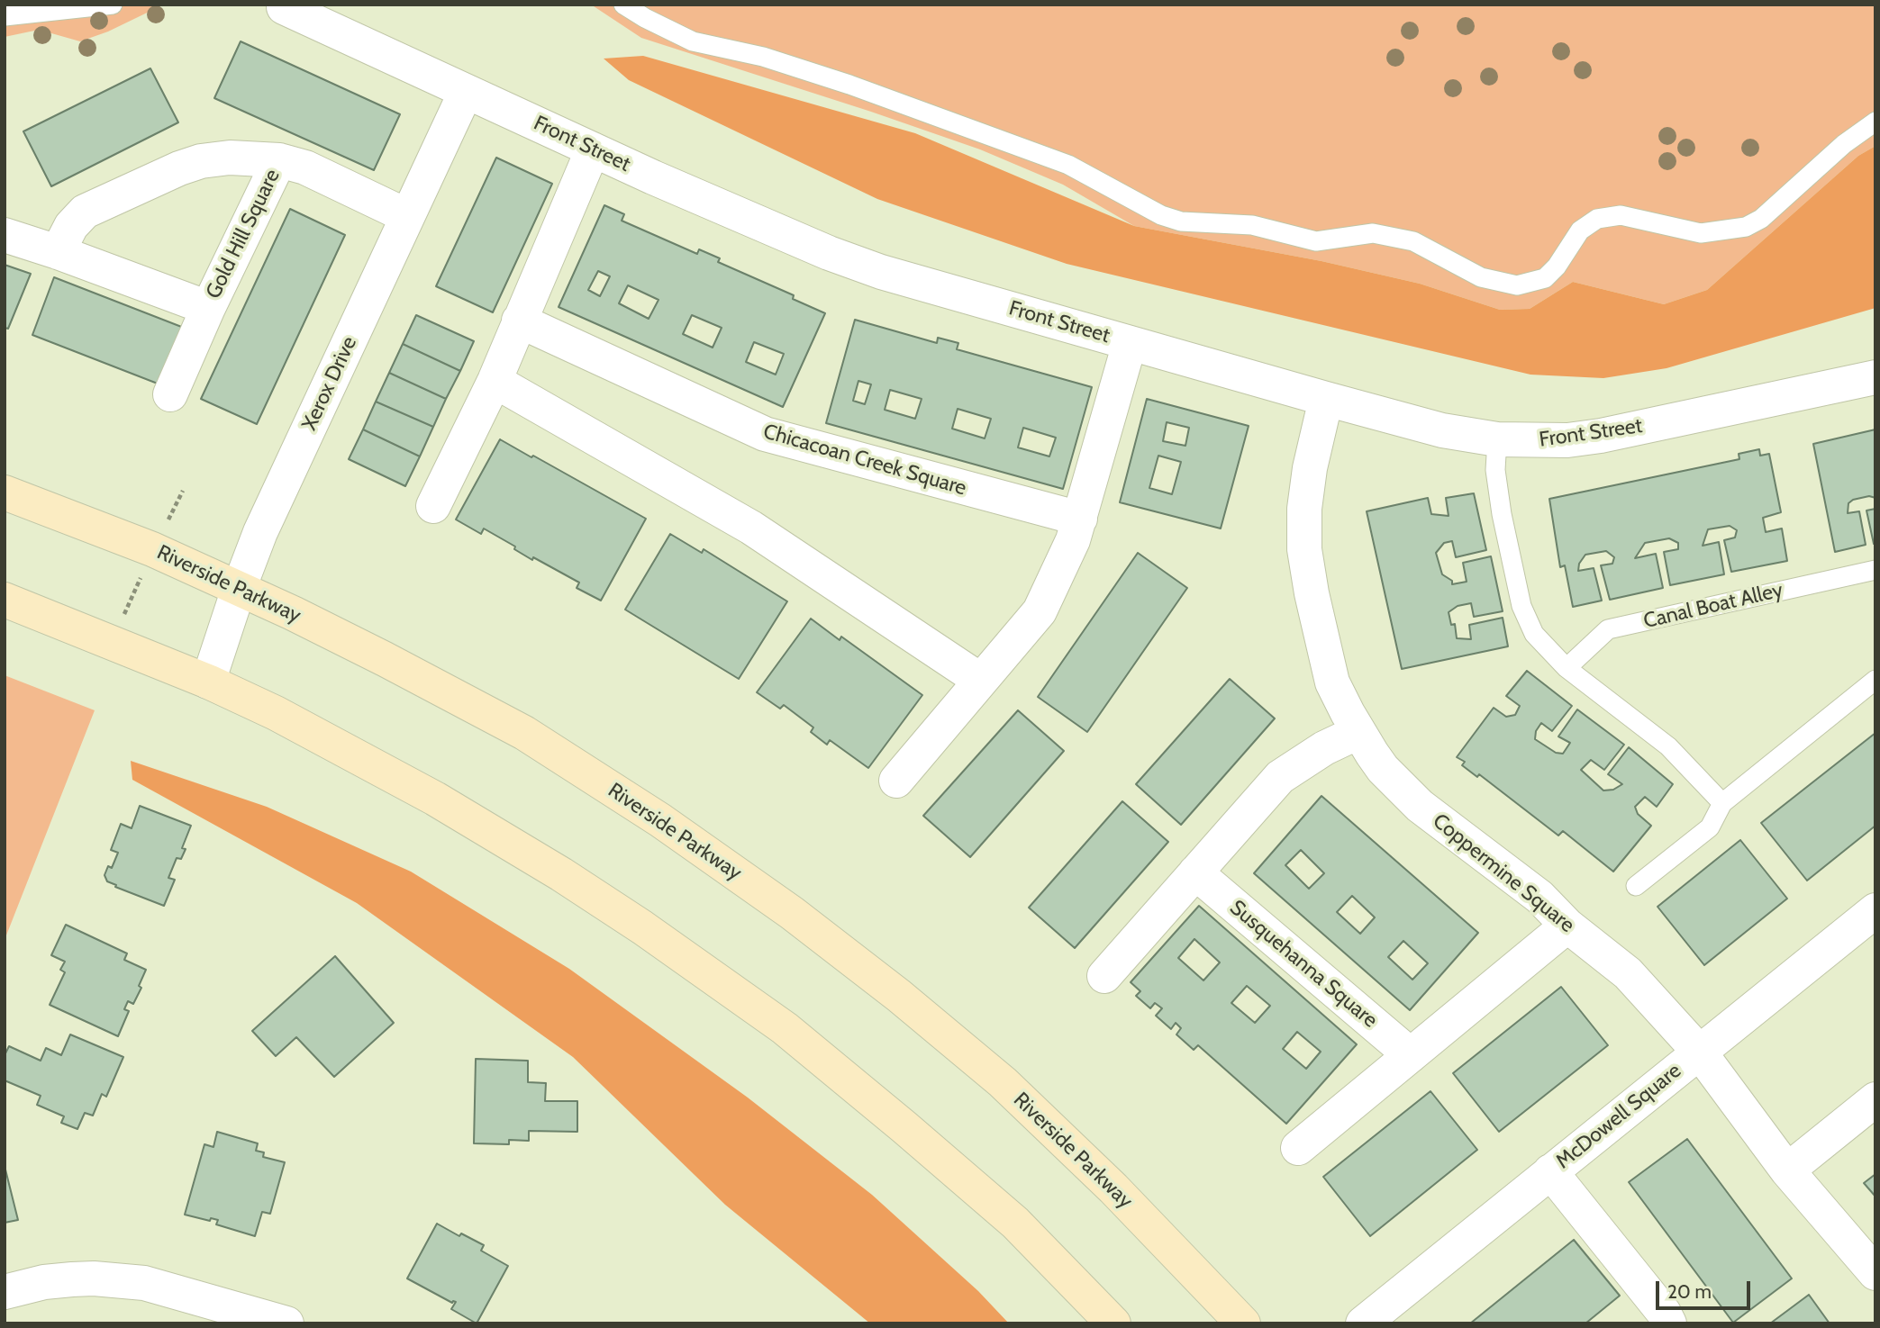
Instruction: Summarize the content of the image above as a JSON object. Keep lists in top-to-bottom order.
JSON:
{
  "streets": {
    "main road": ["Riverside Parkway"],
    "street": [
      "Front Street",
      "Gold Hill Square",
      "Xerox Drive",
      "Chicacoan Creek Square",
      "Coppermine Square",
      "Susquehanna Square",
      "McDowell Square"
    ],
    "lane": ["Canal Boat Alley"]
  },
  "crossings": [
    ["Front Street", "Xerox Drive"],
    ["Front Street", "Coppermine Square"],
    ["Gold Hill Square", "Xerox Drive"],
    ["Xerox Drive", "Riverside Parkway"],
    ["Coppermine Square", "McDowell Square"]
  ],
  "scale_bar": "20 m"
}
